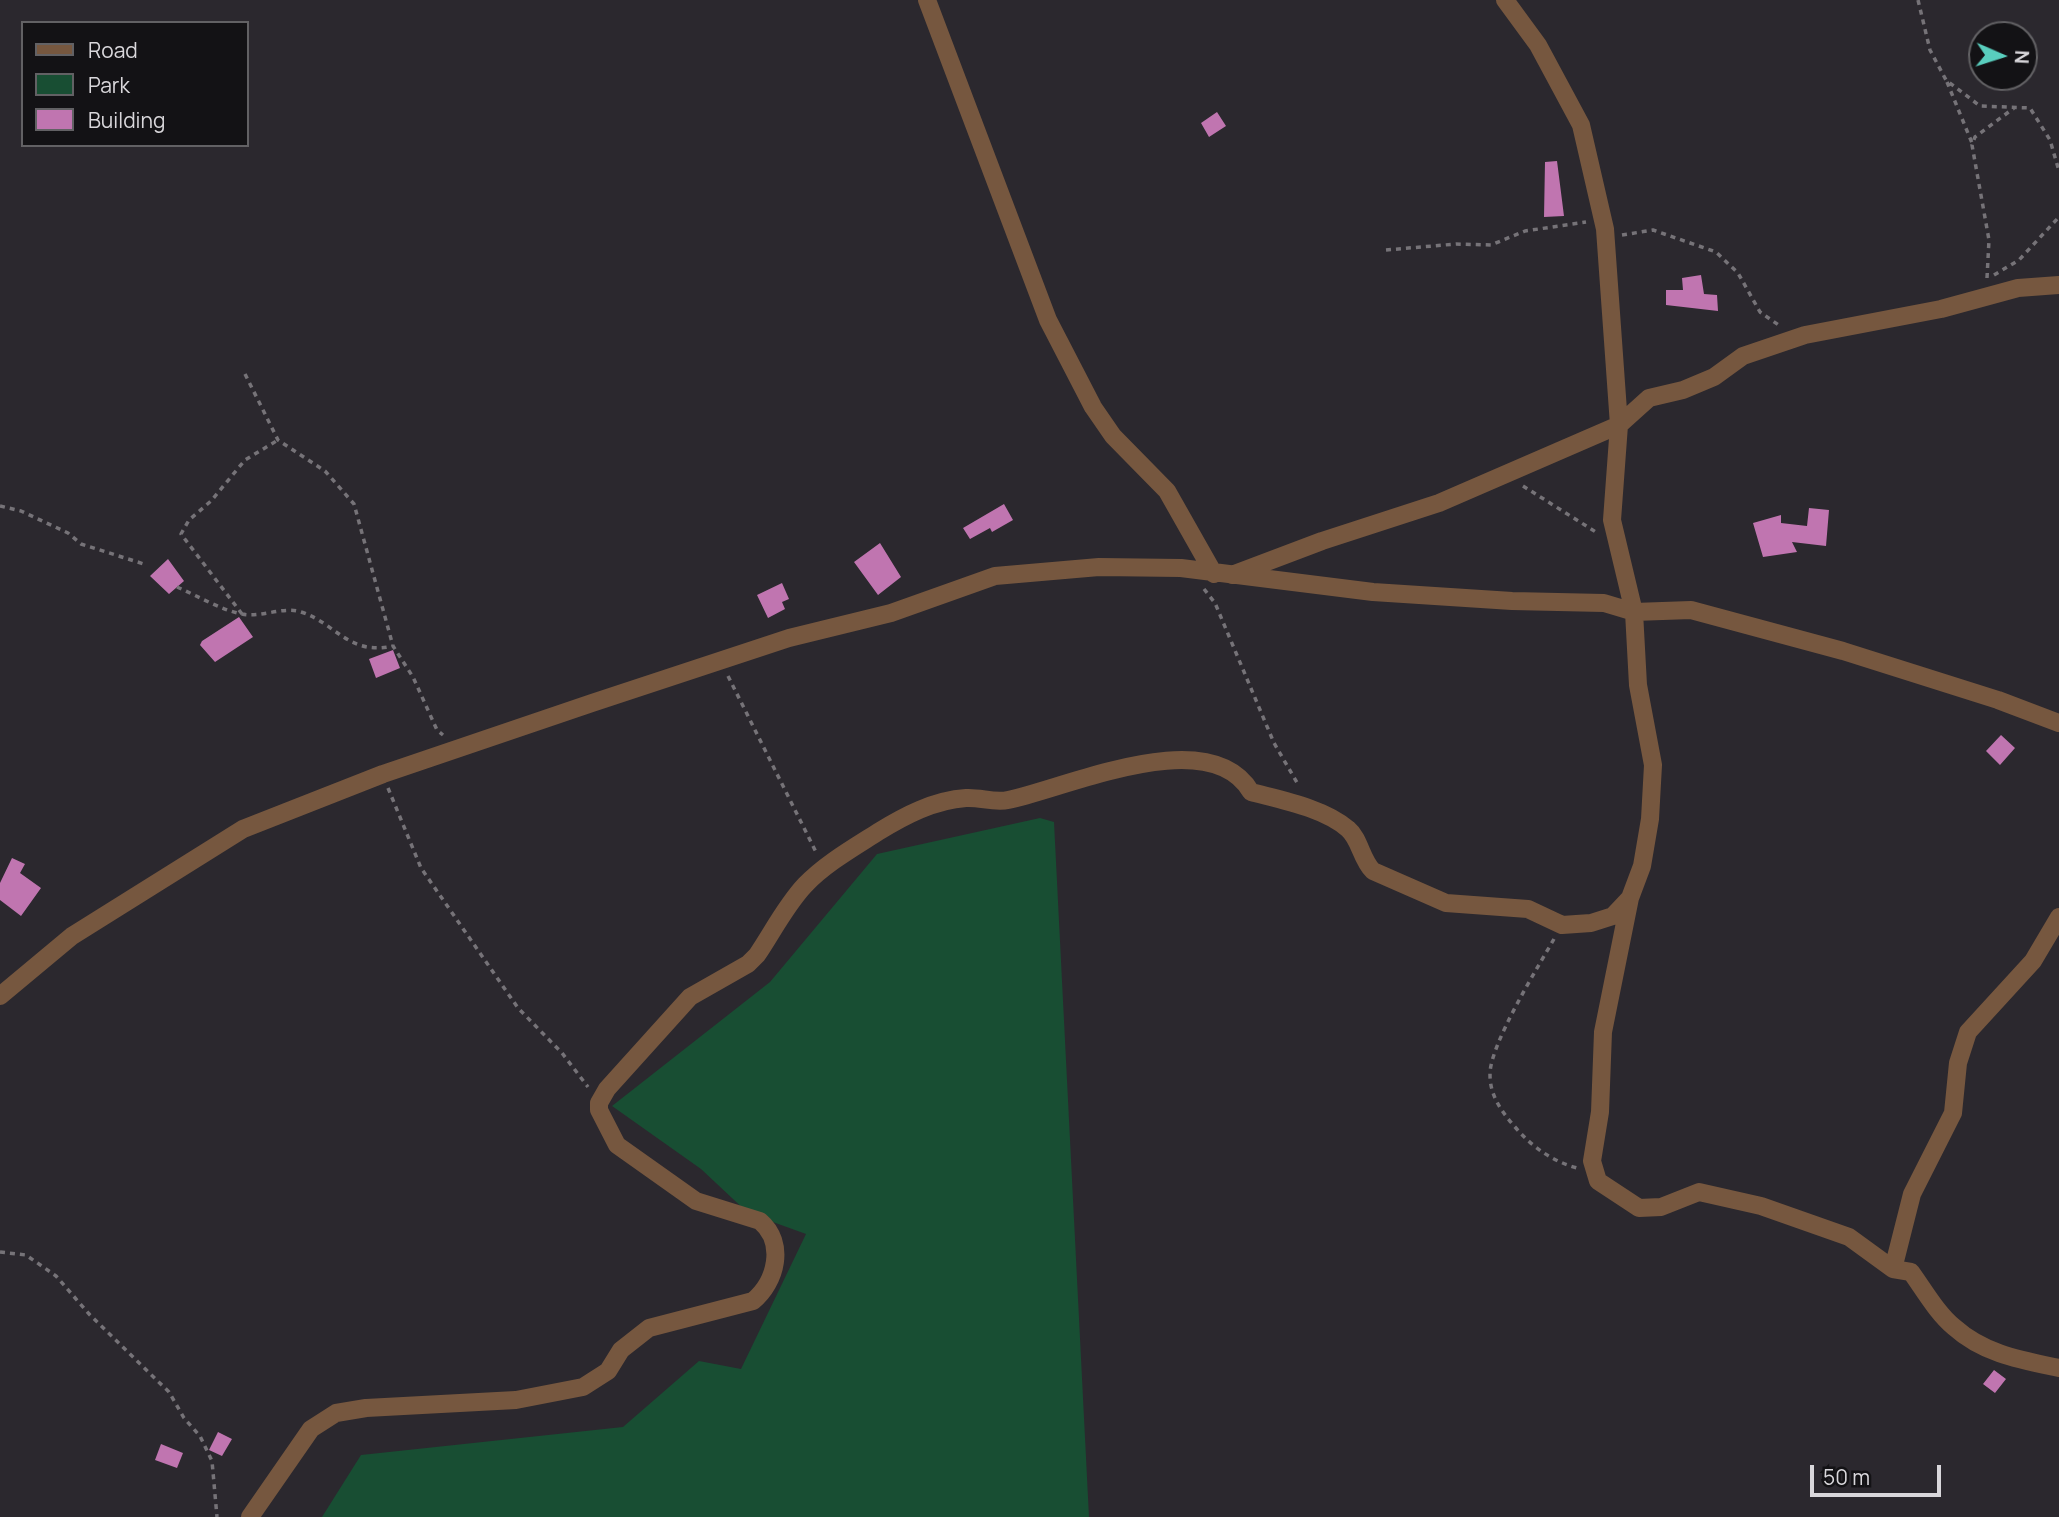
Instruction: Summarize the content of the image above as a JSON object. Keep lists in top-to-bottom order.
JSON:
{
  "legend": ["Road", "Park", "Building"],
  "scale_bar": "50 m",
  "north": "right"
}
